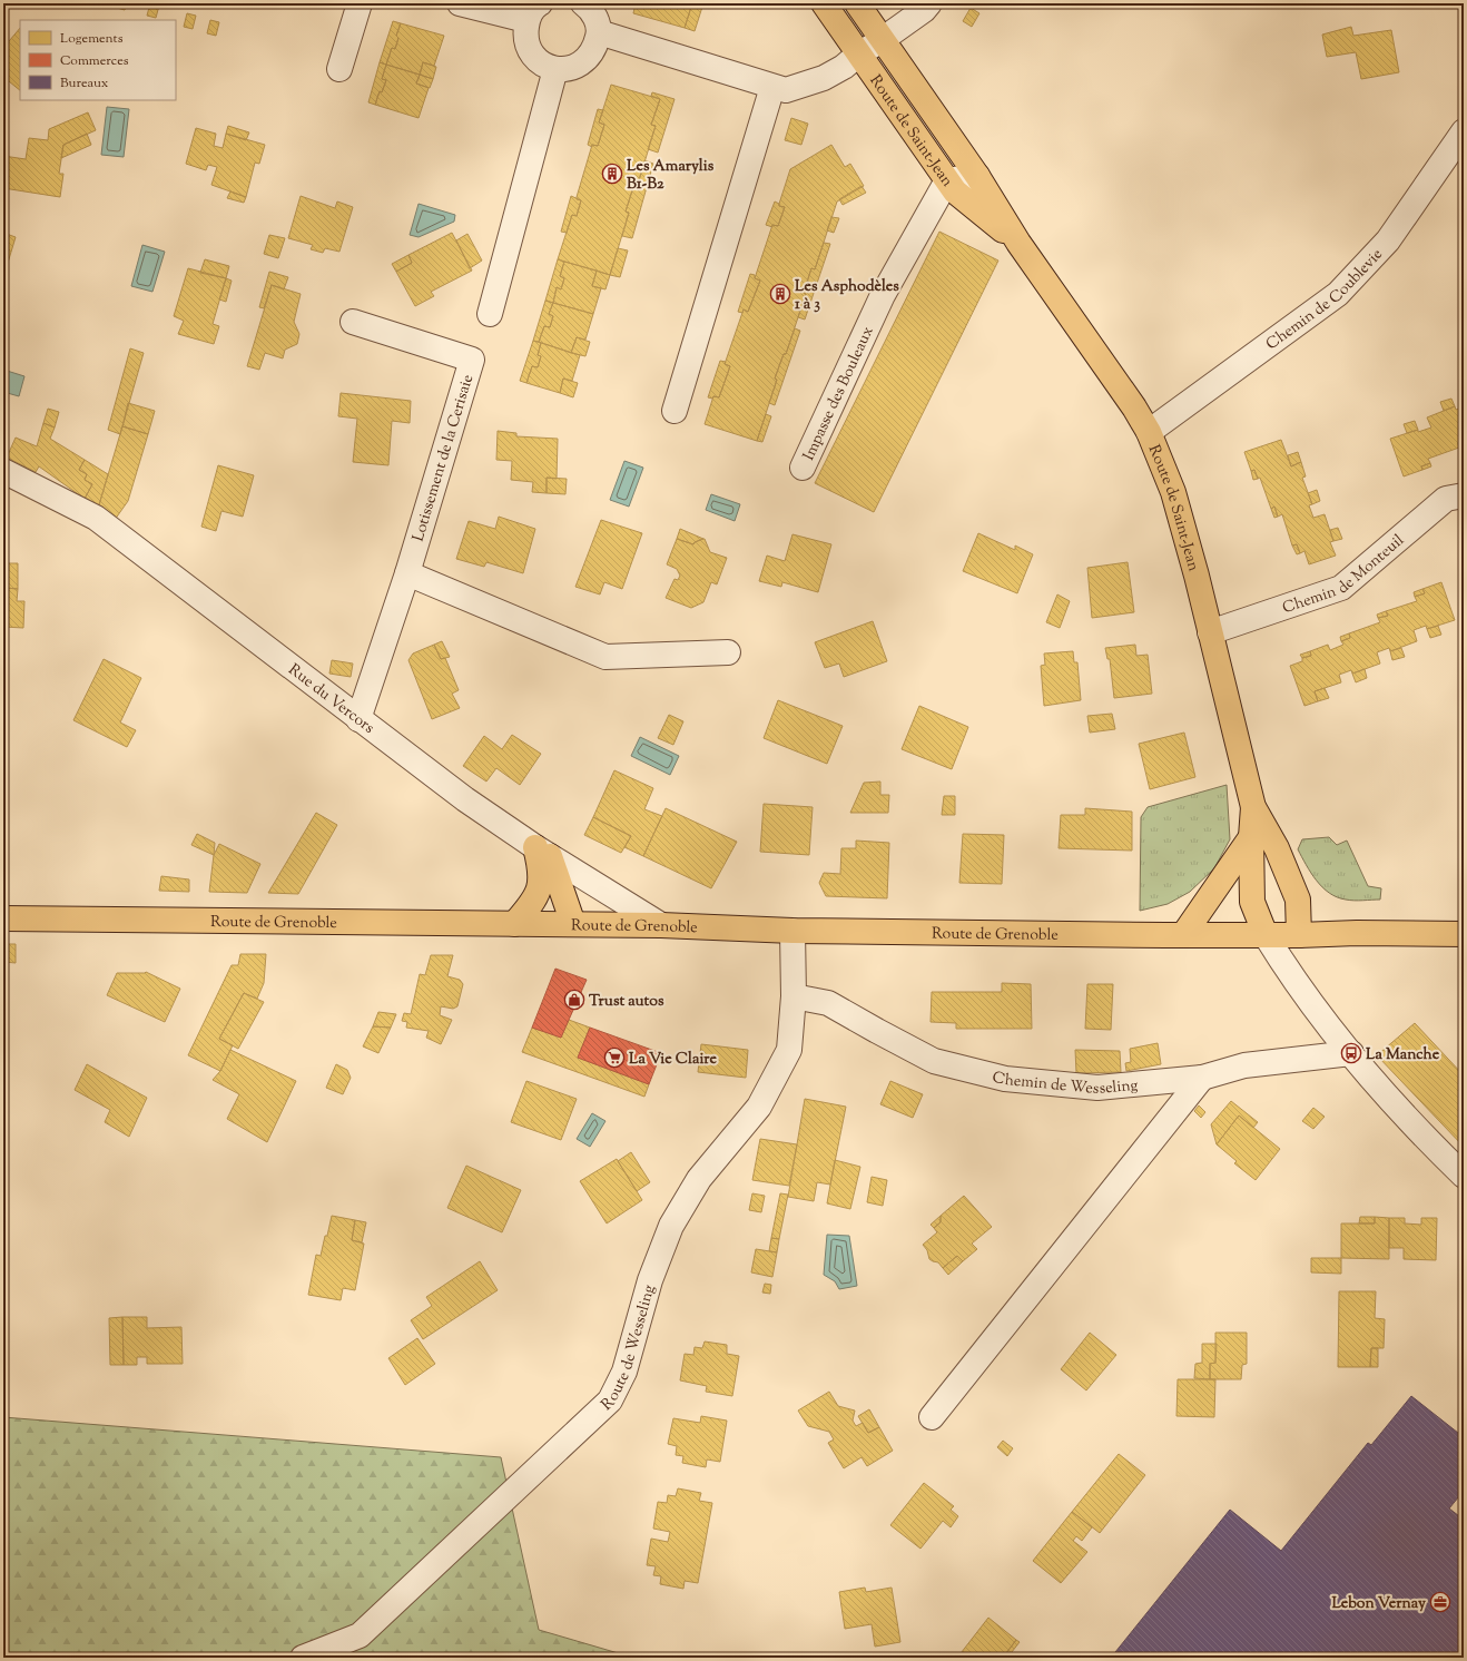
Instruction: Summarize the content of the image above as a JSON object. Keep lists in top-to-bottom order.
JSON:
{
  "streets": {
    "main road": ["Route de Saint-Jean", "Route de Grenoble"],
    "street": [
      "Chemin de Coublevie",
      "Impasse des Bouleaux",
      "Lotissement de la Cerisaie",
      "Chemin de Monteuil",
      "Rue du Vercors",
      "Chemin de Wesseling",
      "Route de Wesseling"
    ]
  },
  "crossings": [
    ["Route de Saint-Jean", "Chemin de Coublevie"],
    ["Route de Saint-Jean", "Impasse des Bouleaux"],
    ["Route de Saint-Jean", "Chemin de Monteuil"],
    ["Route de Saint-Jean", "Route de Grenoble"],
    ["Lotissement de la Cerisaie", "Rue du Vercors"],
    ["Rue du Vercors", "Route de Grenoble"],
    ["Route de Grenoble", "Route de Wesseling"],
    ["Chemin de Wesseling", "Route de Wesseling"]
  ],
  "places": {
    "building": ["Les Amarylis B1-B2", "Les Asphodèles 1 à 3"],
    "shop": ["Trust autos"],
    "bus stop": ["La Manche"],
    "supermarket": ["La Vie Claire"],
    "office": ["Lebon Vernay"]
  },
  "legend": ["Logements", "Commerces", "Bureaux"]
}
